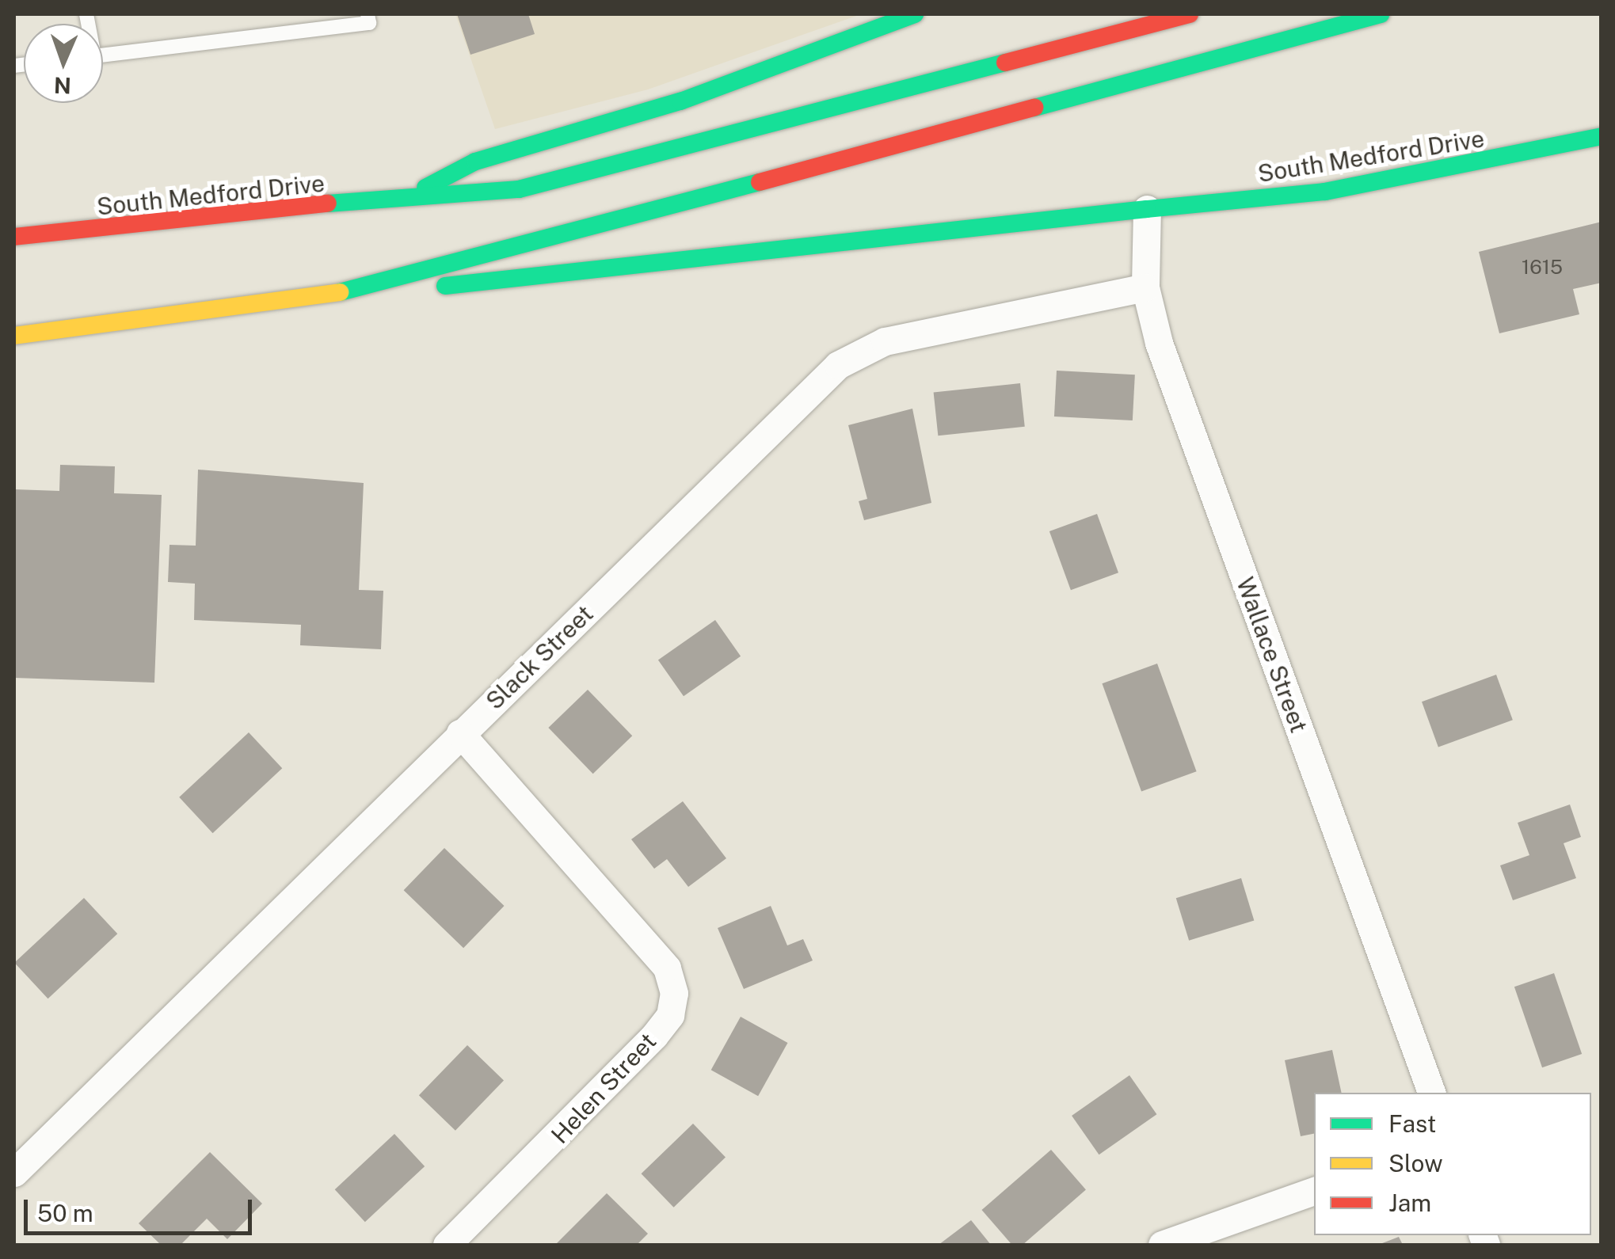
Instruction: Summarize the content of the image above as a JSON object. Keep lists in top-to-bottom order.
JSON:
{
  "streets": {
    "main road": ["South Medford Drive"],
    "street": ["Wallace Street", "Slack Street", "Helen Street"]
  },
  "crossings": [
    ["South Medford Drive", "Wallace Street"],
    ["Wallace Street", "Slack Street"],
    ["Slack Street", "Helen Street"]
  ],
  "house_numbers": ["1615"],
  "legend": ["Fast", "Slow", "Jam"],
  "scale_bar": "50 m",
  "north": "bottom"
}
